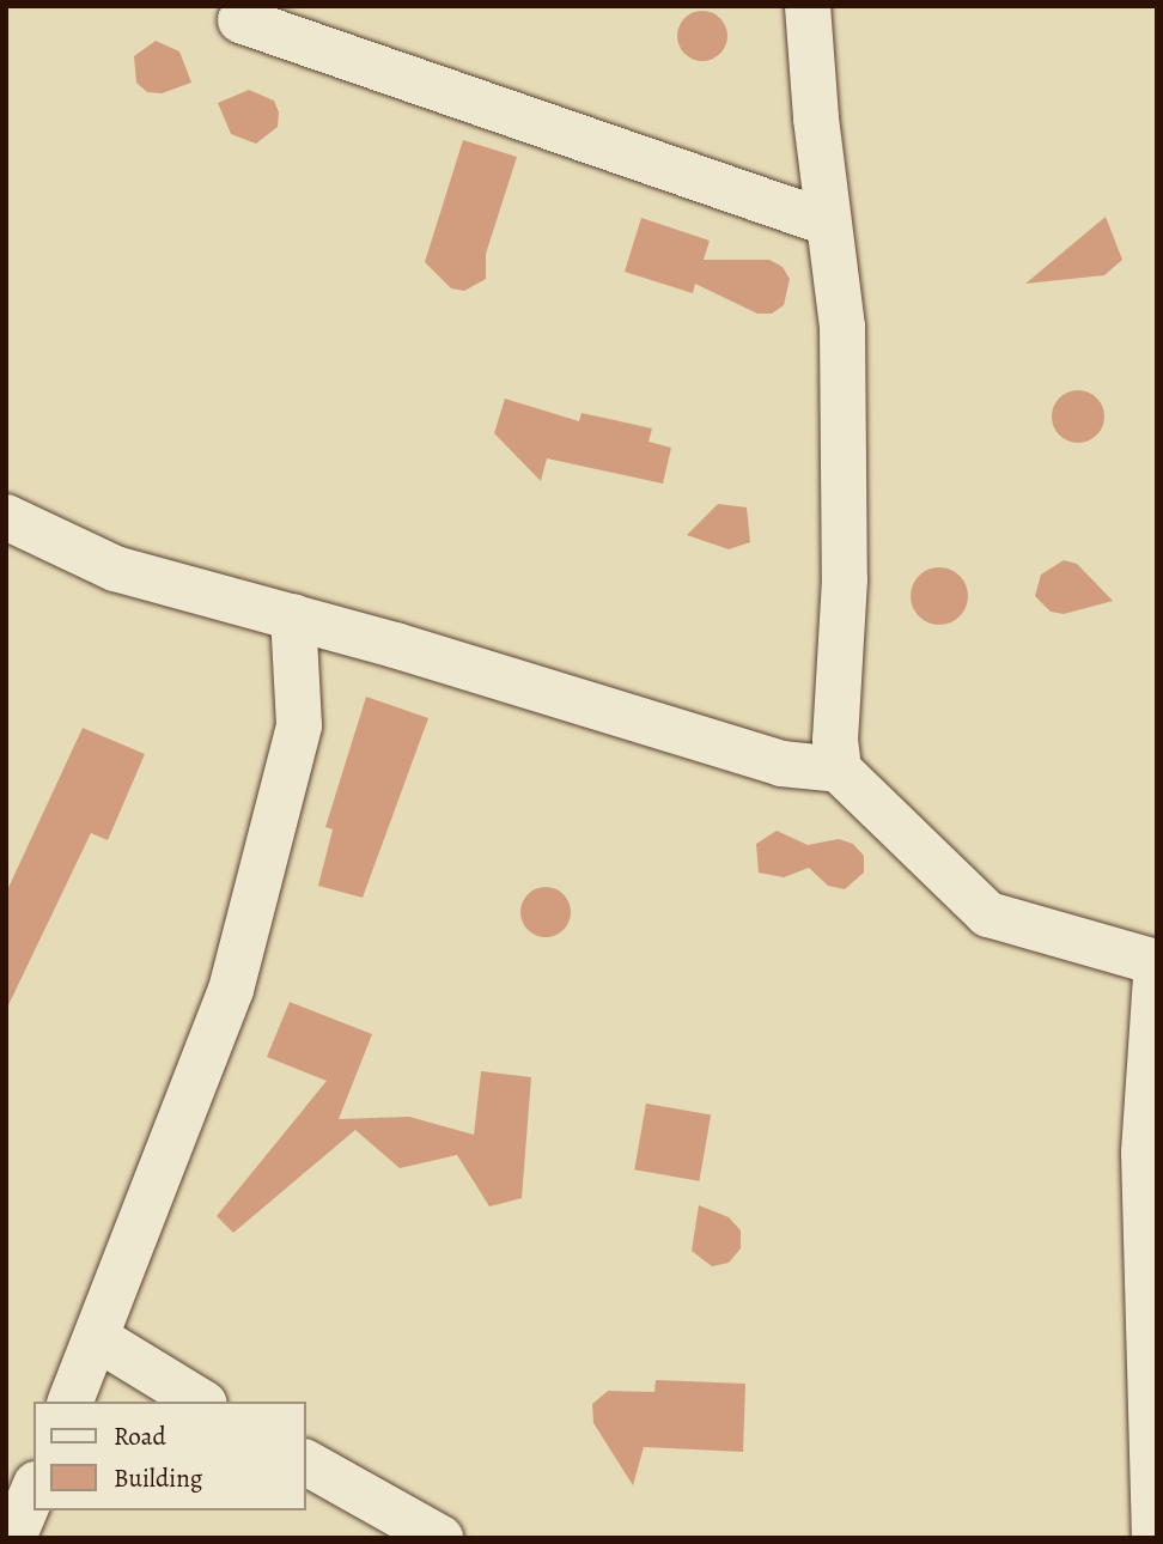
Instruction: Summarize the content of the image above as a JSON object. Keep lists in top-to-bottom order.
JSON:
{
  "legend": ["Road", "Building"]
}
